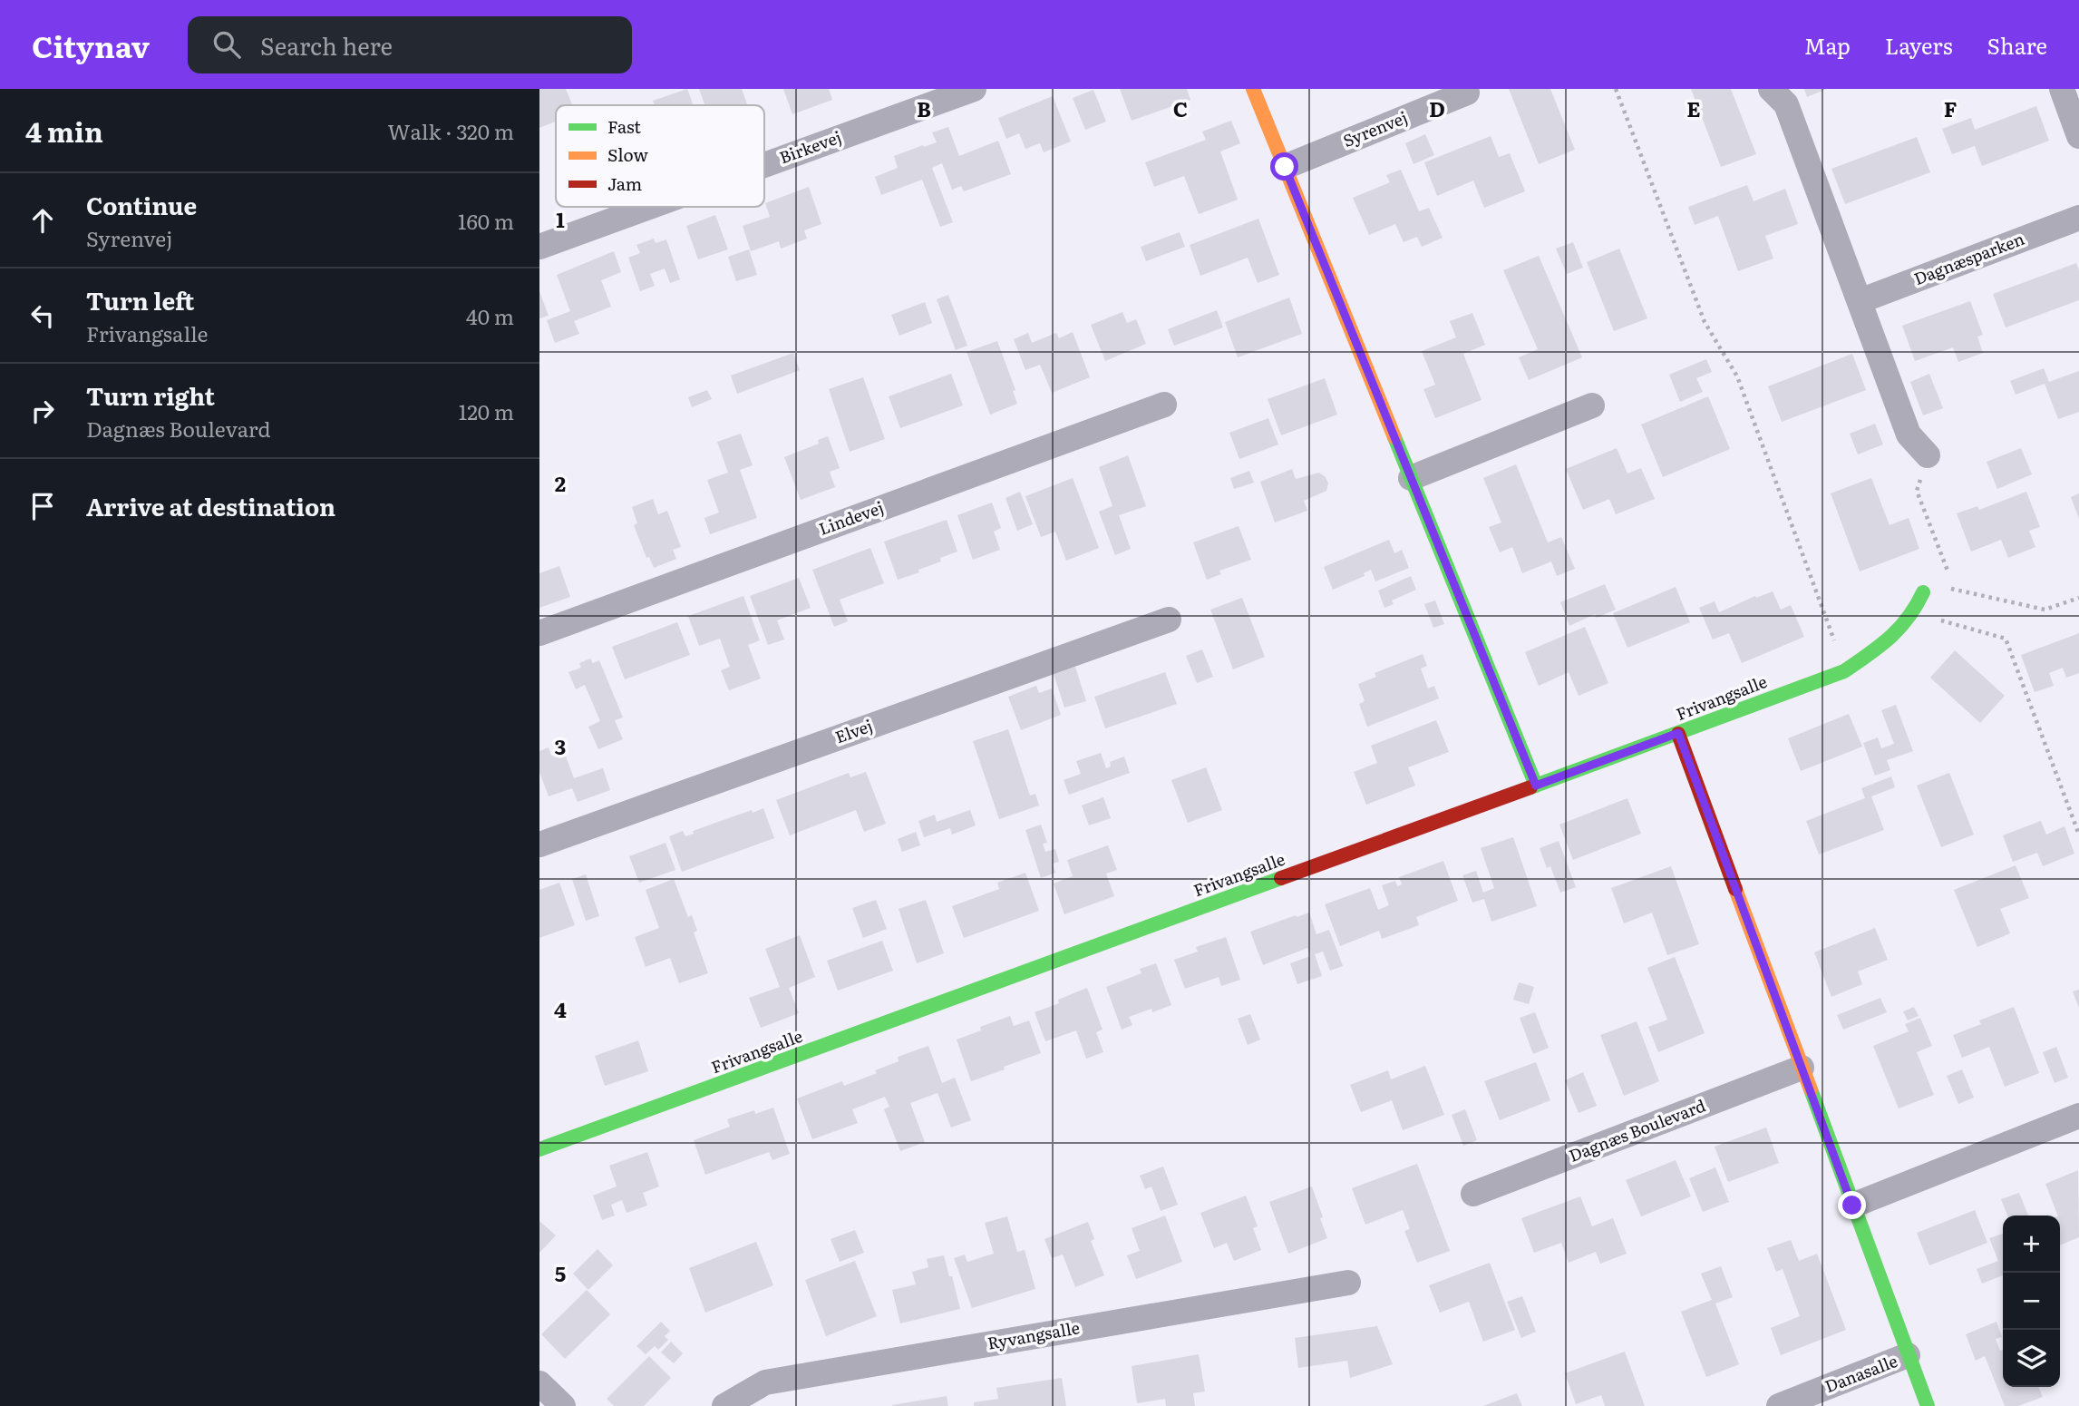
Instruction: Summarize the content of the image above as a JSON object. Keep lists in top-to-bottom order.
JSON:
{
  "streets": {
    "street": [
      "Syrenvej",
      "Birkevej",
      "Dagnæsparken",
      "Lindevej",
      "Frivangsalle",
      "Elvej",
      "Dagnæs Boulevard",
      "Ryvangsalle",
      "Danasalle"
    ]
  },
  "legend": ["Fast", "Slow", "Jam"],
  "page": {
    "header": "Citynav",
    "search": "Search here",
    "nav": ["Map", "Layers", "Share"],
    "heading": ["4 min", "Walk · 320 m"],
    "list": [
      ["Continue", "Syrenvej", "160 m"],
      ["Turn left", "Frivangsalle", "40 m"],
      ["Turn right", "Dagnæs Boulevard", "120 m"],
      "Arrive at destination"
    ],
    "map_buttons": ["+", "−"]
  },
  "grid": {
    "columns": [
      "B",
      "C",
      "D",
      "E",
      "F"
    ],
    "rows": [
      "1",
      "2",
      "3",
      "4",
      "5"
    ]
  }
}
